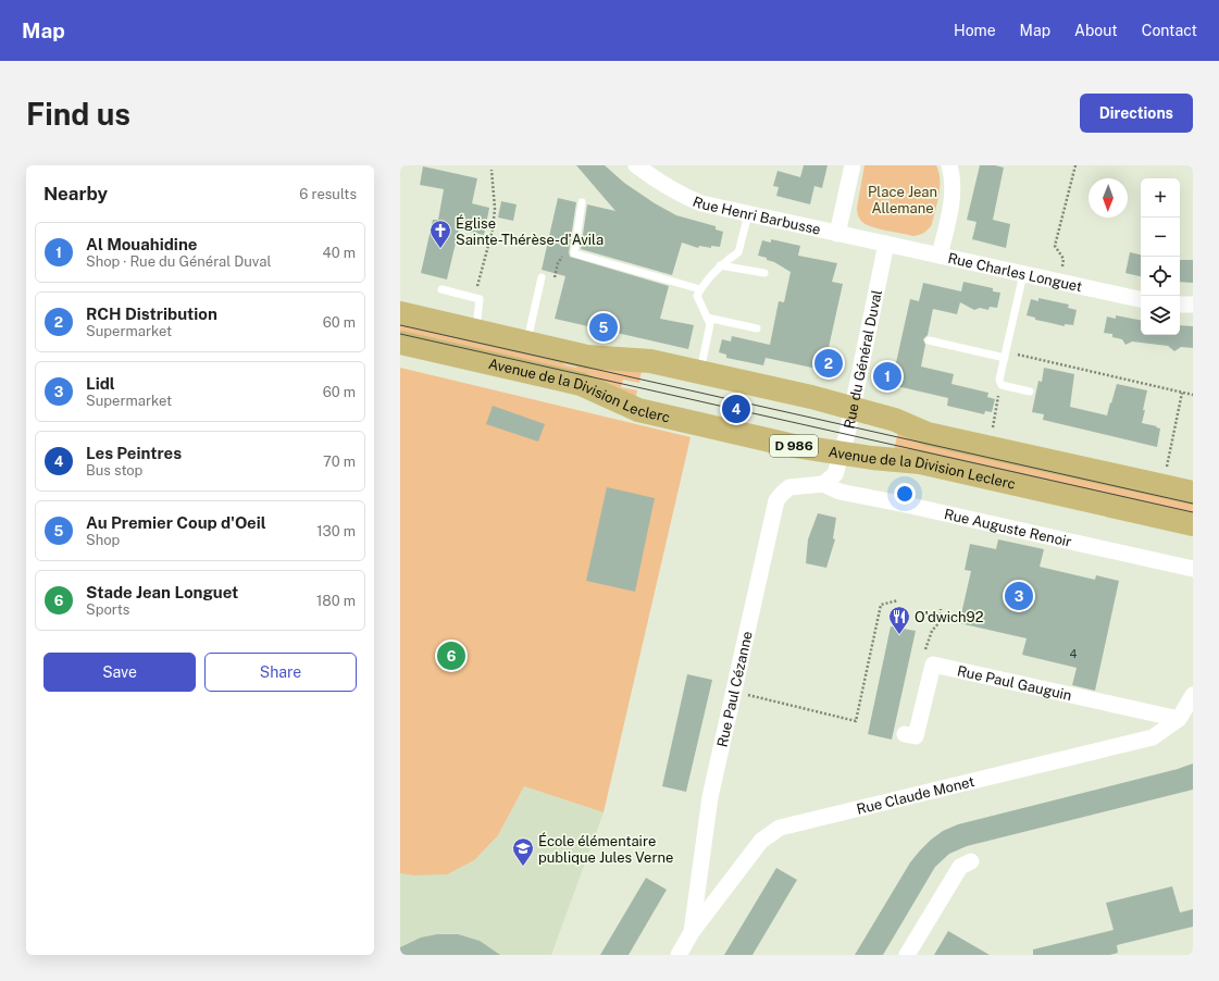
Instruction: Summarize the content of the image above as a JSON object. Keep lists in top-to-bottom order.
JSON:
{
  "streets": {
    "main road": ["Avenue de la Division Leclerc", "D 986"],
    "street": [
      "Rue Henri Barbusse",
      "Rue Charles Longuet",
      "Rue du Général Duval",
      "Rue Auguste Renoir",
      "Rue Paul Gauguin",
      "Rue Paul Cézanne",
      "Rue Claude Monet"
    ]
  },
  "crossings": [
    ["Rue Henri Barbusse", "Rue Charles Longuet"],
    ["Rue Henri Barbusse", "Rue du Général Duval"],
    ["Rue Charles Longuet", "Rue du Général Duval"],
    ["Rue du Général Duval", "Avenue de la Division Leclerc"],
    ["Rue du Général Duval", "Rue Auguste Renoir"],
    ["Rue du Général Duval", "Rue Paul Cézanne"],
    ["Avenue de la Division Leclerc", "Rue Auguste Renoir"],
    ["Avenue de la Division Leclerc", "Rue Paul Cézanne"],
    ["Rue Auguste Renoir", "Rue Paul Cézanne"],
    ["Rue Paul Gauguin", "Rue Claude Monet"],
    ["Rue Paul Cézanne", "Rue Claude Monet"]
  ],
  "parks": ["Place Jean Allemane"],
  "places": {
    "church": ["Église Sainte-Thérèse-d'Avila"],
    "restaurant": ["O'dwich92"],
    "school or university": ["École élémentaire publique Jules Verne"]
  },
  "house_numbers": ["4"],
  "north": "bottom",
  "page": {
    "header": "Map",
    "nav": [
      "Home",
      "Map",
      "About",
      "Contact"
    ],
    "buttons": [
      "Directions",
      ["Save", "Share"]
    ],
    "title": "Find us",
    "heading": ["Nearby", "6 results"],
    "map_buttons": ["+", "−"],
    "list": [
      {
        "mark": "1",
        "name": "Al Mouahidine",
        "note": "Shop · Rue du Général Duval",
        "value": "40 m"
      },
      {
        "mark": "2",
        "name": "RCH Distribution",
        "note": "Supermarket",
        "value": "60 m"
      },
      {
        "mark": "3",
        "name": "Lidl",
        "note": "Supermarket",
        "value": "60 m"
      },
      {
        "mark": "4",
        "name": "Les Peintres",
        "note": "Bus stop",
        "value": "70 m"
      },
      {
        "mark": "5",
        "name": "Au Premier Coup d'Oeil",
        "note": "Shop",
        "value": "130 m"
      },
      {
        "mark": "6",
        "name": "Stade Jean Longuet",
        "note": "Sports",
        "value": "180 m"
      }
    ],
    "pins": [
      "5",
      "2",
      "1",
      "4",
      "3",
      "6"
    ]
  }
}
